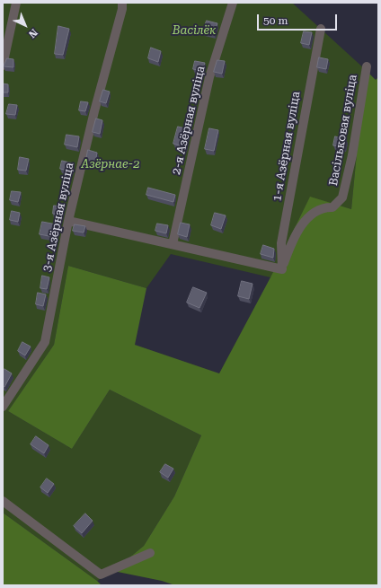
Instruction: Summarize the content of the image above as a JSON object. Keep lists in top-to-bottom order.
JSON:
{
  "streets": {
    "street": [
      "2-я Азёрная вуліца",
      "Васільковая вуліца",
      "1-я Азёрная вуліца",
      "3-я Азёрная вуліца"
    ]
  },
  "crossings": [
    ["Васільковая вуліца", "1-я Азёрная вуліца"]
  ],
  "parks": ["Васілёк", "Азёрнае-2"],
  "scale_bar": "50 m",
  "north": "bottom right"
}
